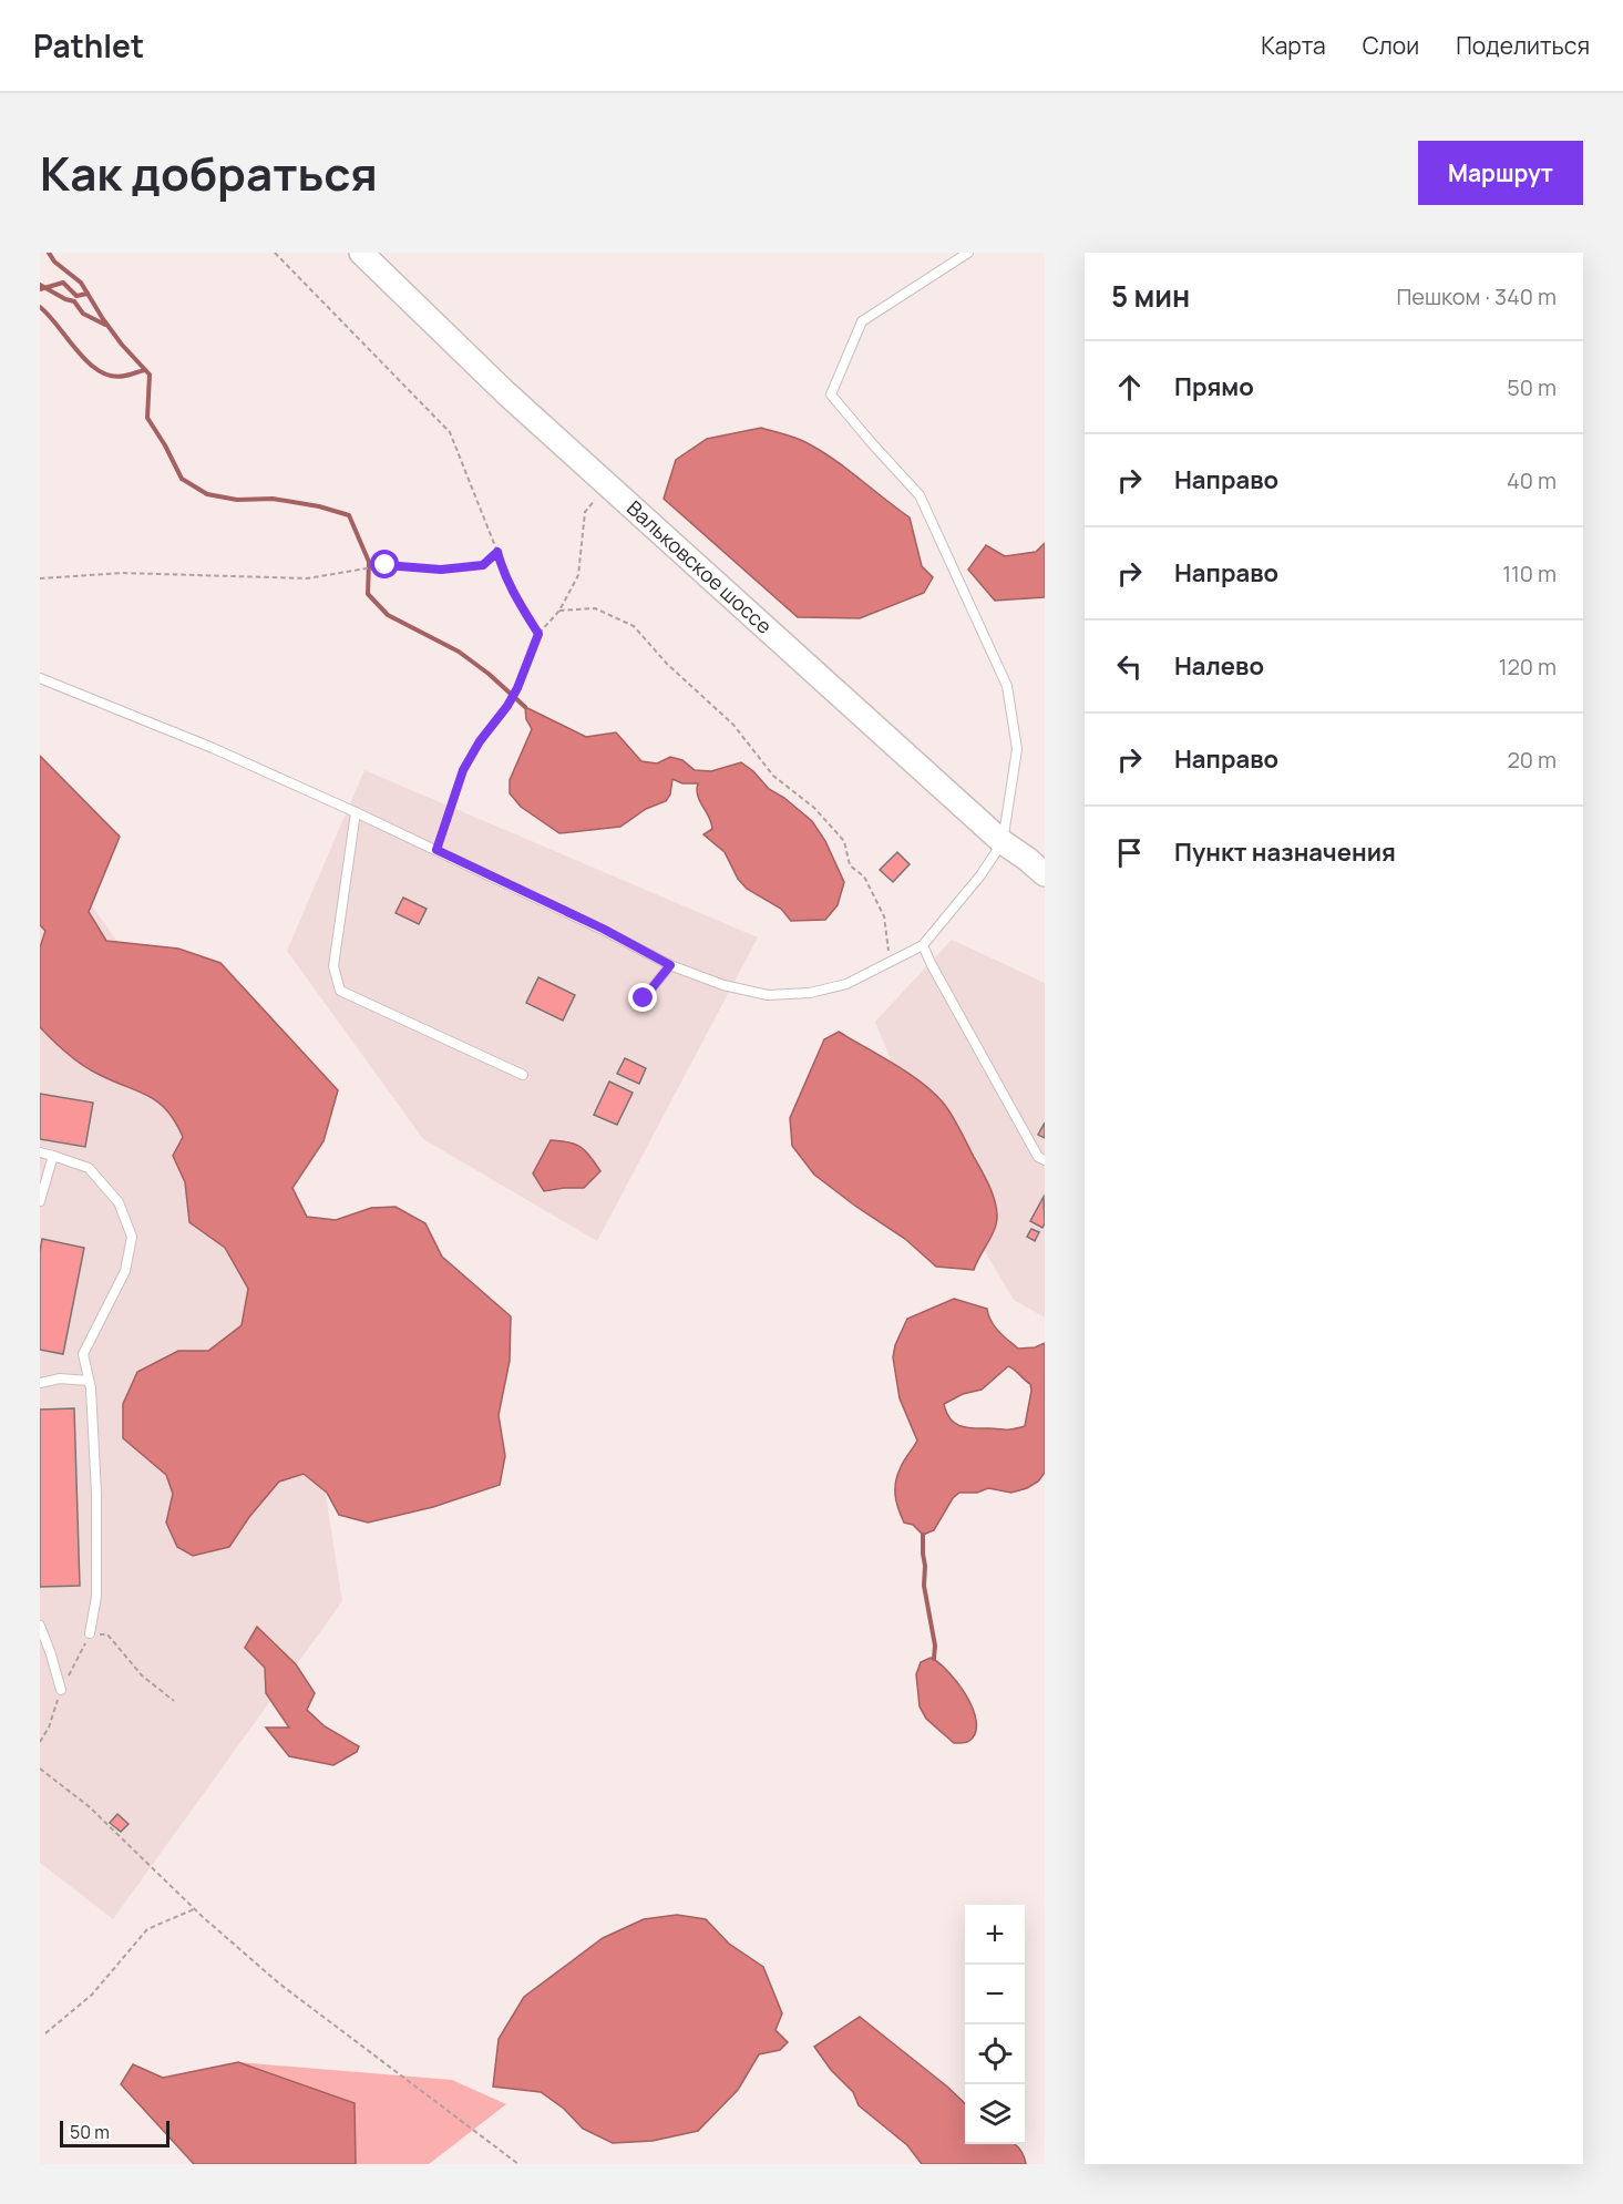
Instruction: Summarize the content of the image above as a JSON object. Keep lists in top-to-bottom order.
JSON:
{
  "streets": {
    "main road": ["Вальковское шоссе"]
  },
  "scale_bar": "50 m",
  "page": {
    "header": "Pathlet",
    "nav": ["Карта", "Слои", "Поделиться"],
    "title": "Как добраться",
    "buttons": "Маршрут",
    "heading": ["5 мин", "Пешком · 340 m"],
    "list": [
      ["Прямо", "50 m"],
      ["Направо", "40 m"],
      ["Направо", "110 m"],
      ["Налево", "120 m"],
      ["Направо", "20 m"],
      "Пункт назначения"
    ],
    "map_buttons": ["+", "−"],
    "scale": "50 m"
  }
}
